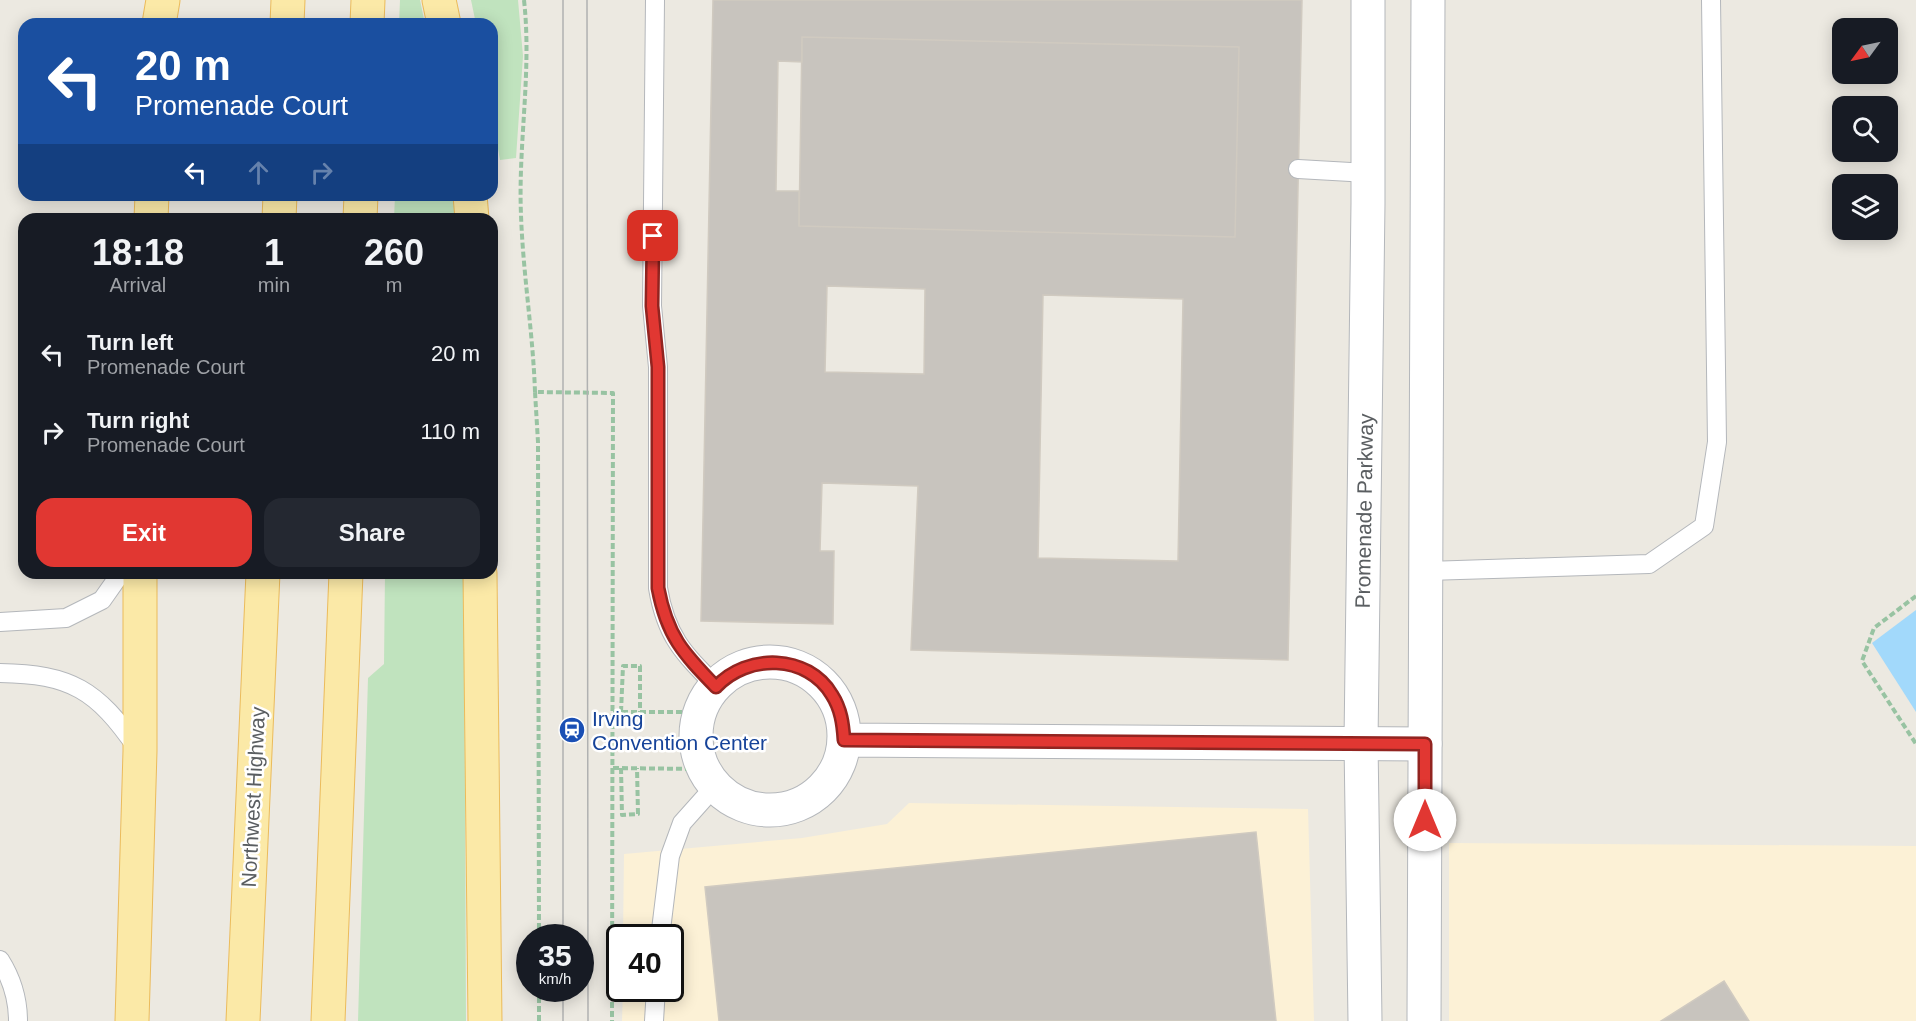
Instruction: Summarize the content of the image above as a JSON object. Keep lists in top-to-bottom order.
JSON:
{
  "streets": {
    "main road": ["Northwest Highway"],
    "street": ["Promenade Parkway"]
  },
  "places": {
    "station": ["Irving Convention Center"]
  },
  "north": "bottom left",
  "page": {
    "turn": ["20 m", "Promenade Court"],
    "eta": [
      "18:18",
      "Arrival",
      "1",
      "min",
      "260",
      "m"
    ],
    "list": [
      {
        "name": "Turn left",
        "note": "Promenade Court",
        "value": "20 m"
      },
      {
        "name": "Turn right",
        "note": "Promenade Court",
        "value": "110 m"
      }
    ],
    "buttons": ["Exit", "Share"],
    "speed": "35 km/h",
    "limit": "40"
  }
}
